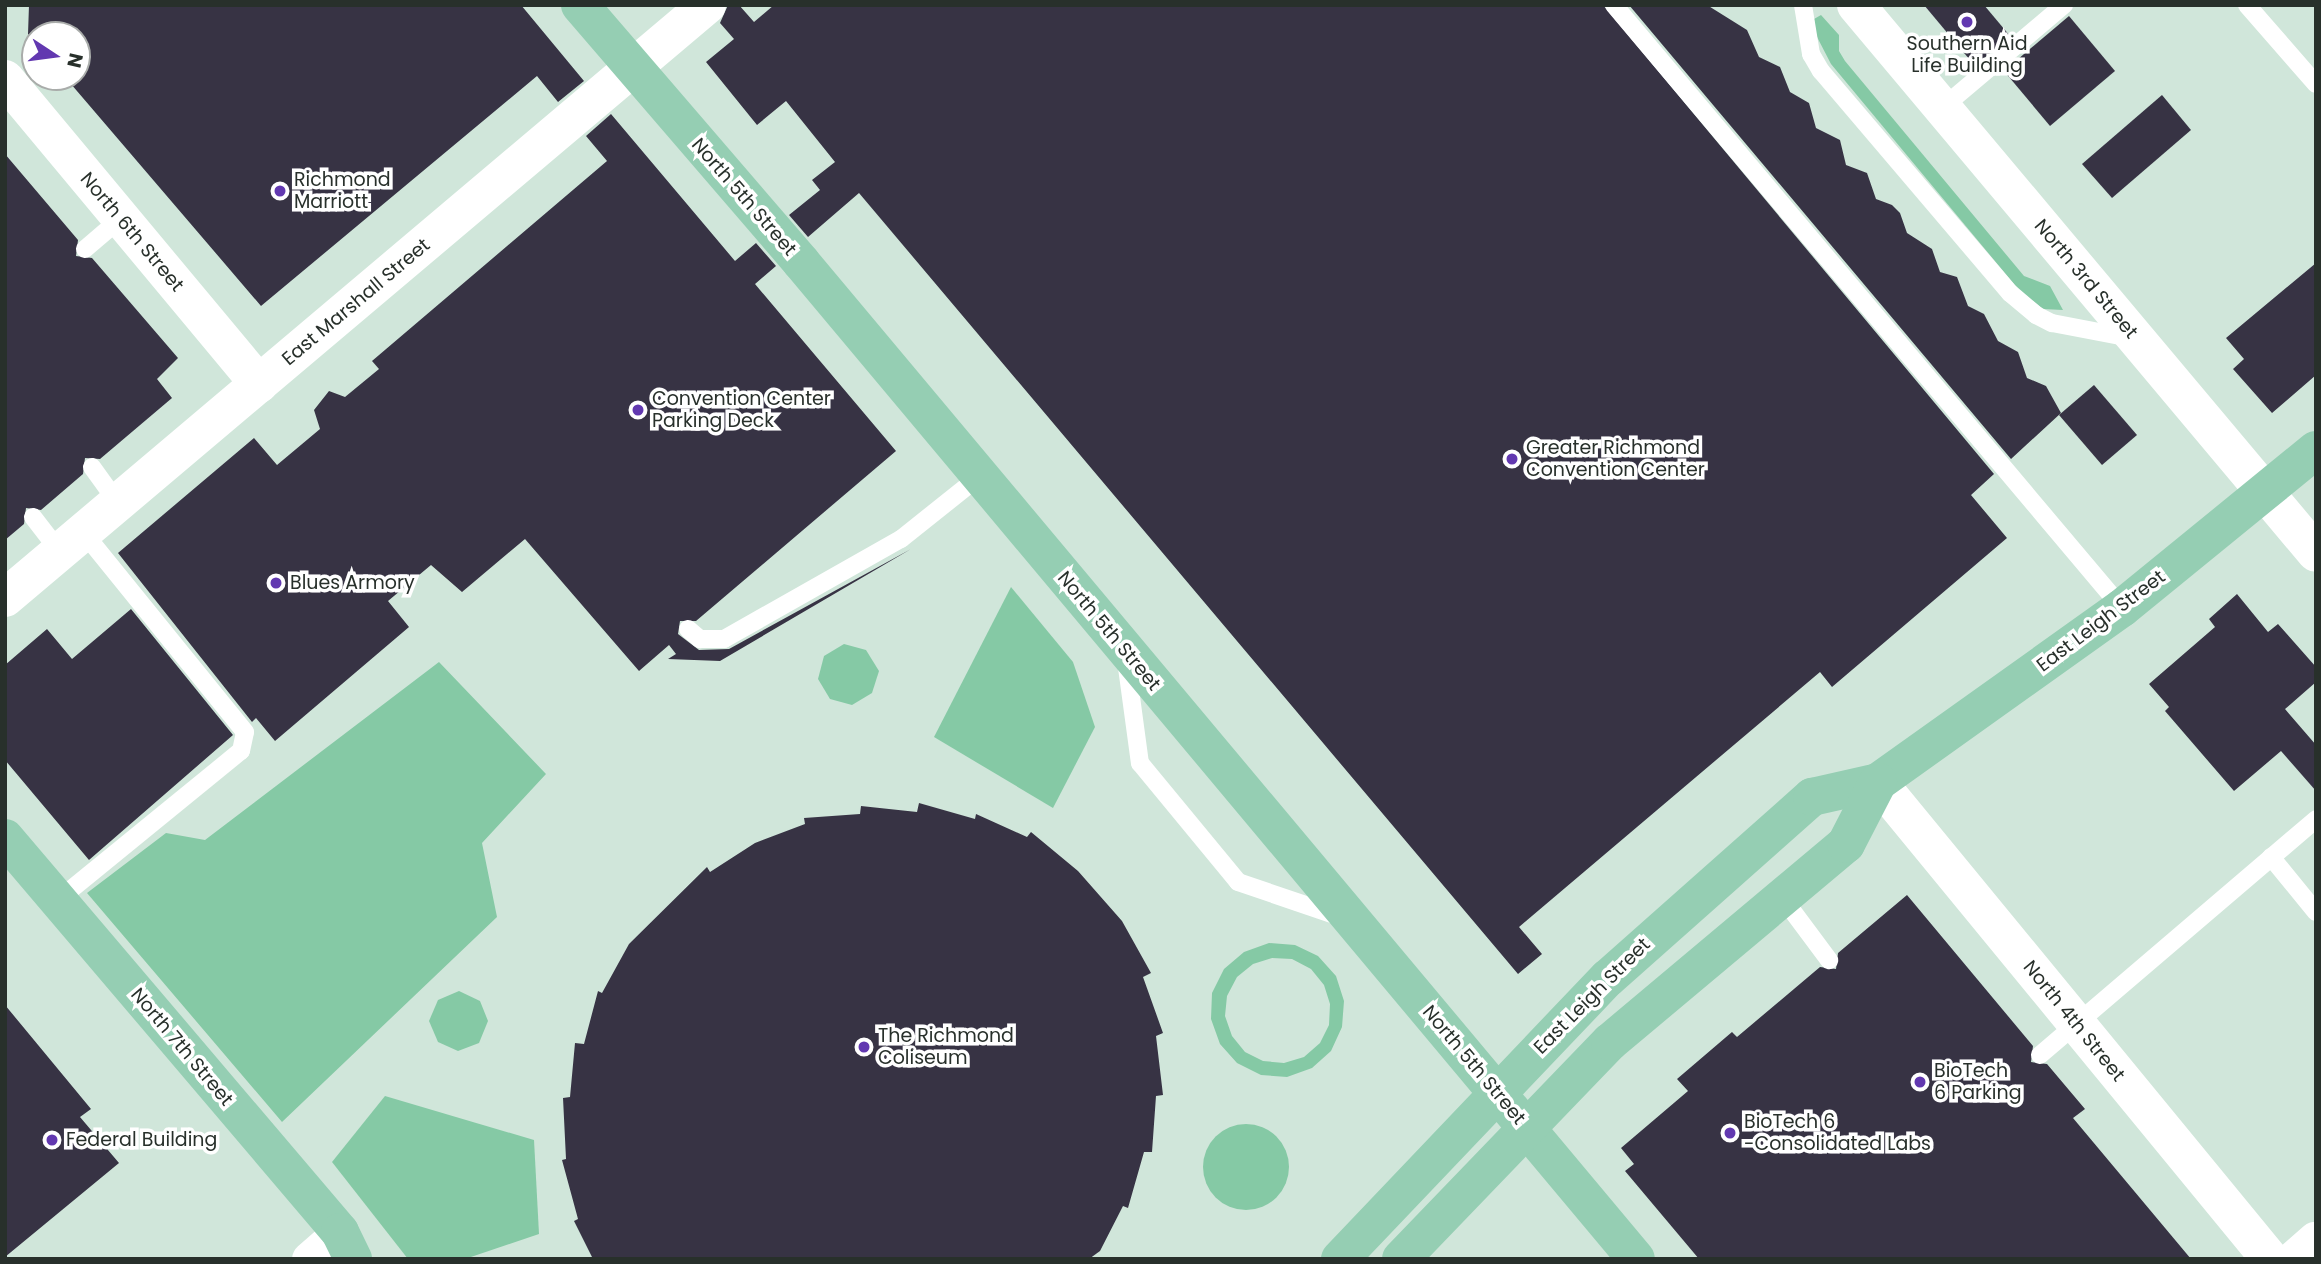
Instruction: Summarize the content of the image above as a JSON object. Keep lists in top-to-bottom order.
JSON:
{
  "streets": {
    "main road": ["North 5th Street", "East Leigh Street", "North 7th Street"],
    "street": [
      "North 6th Street",
      "North 3rd Street",
      "East Marshall Street",
      "North 4th Street"
    ]
  },
  "crossings": [
    ["North 5th Street", "East Marshall Street"],
    ["North 6th Street", "East Marshall Street"],
    ["North 3rd Street", "East Leigh Street"],
    ["East Leigh Street", "North 4th Street"]
  ],
  "places": [
    "Southern Aid Life Building",
    "Richmond Marriott",
    "Convention Center Parking Deck",
    "Greater Richmond Convention Center",
    "Blues Armory",
    "The Richmond Coliseum",
    "BioTech 6 Parking",
    "BioTech 6 -Consolidated Labs",
    "Federal Building"
  ],
  "north": "right"
}
